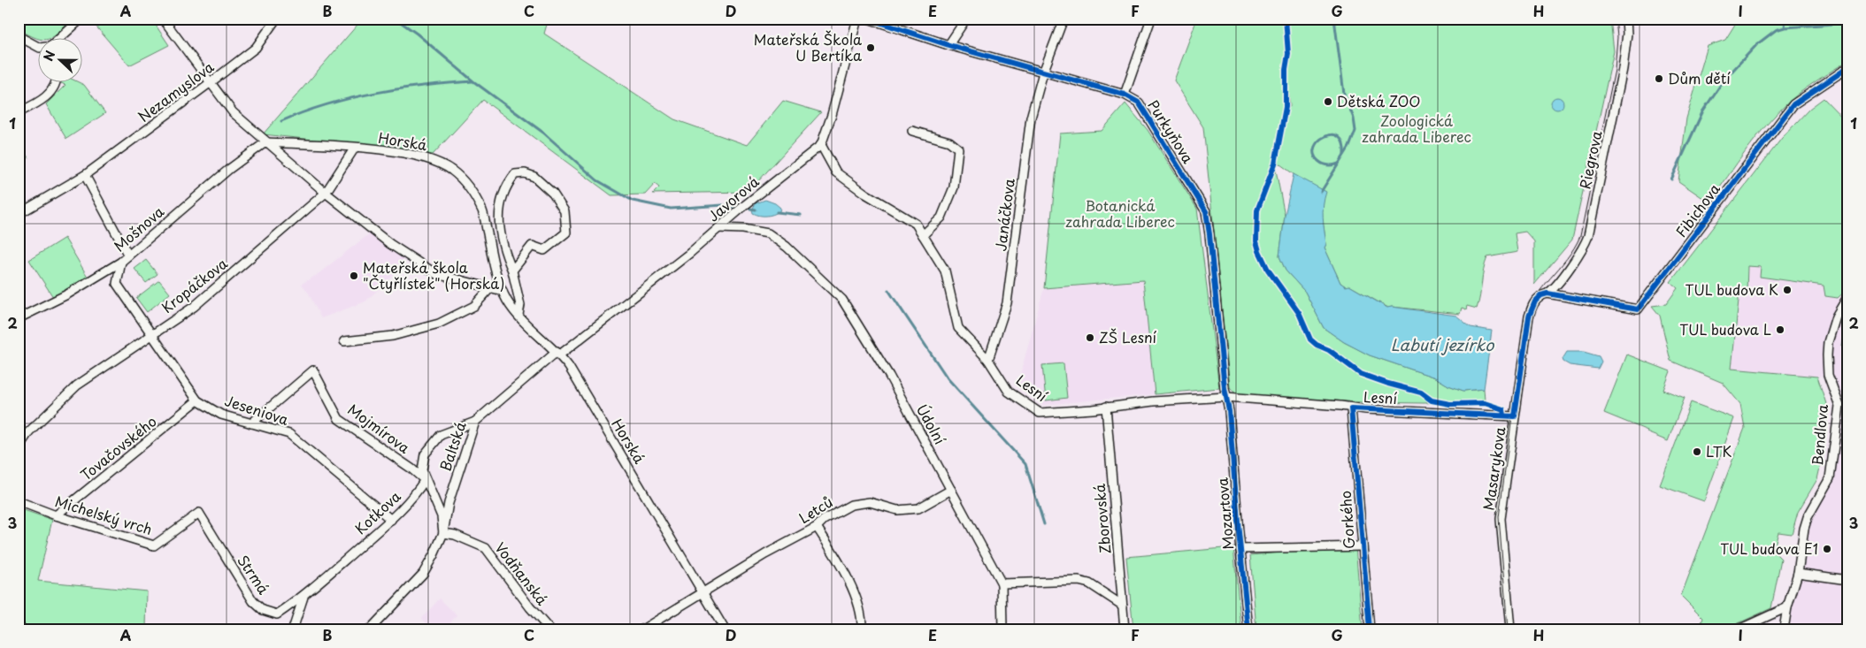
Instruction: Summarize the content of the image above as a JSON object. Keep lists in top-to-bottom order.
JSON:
{
  "streets": {
    "street": [
      "Nezamyslova",
      "Purkyňova",
      "Horská",
      "Riegrova",
      "Javorová",
      "Fibichova",
      "Janáčkova",
      "Mošnova",
      "Kropáčkova",
      "Lesní",
      "Jeseniova",
      "Údolní",
      "Mojmírova",
      "Bendlova",
      "Baltská",
      "Tovačovského",
      "Masarykova",
      "Letců",
      "Kotkova",
      "Mozartova",
      "Michelský vrch",
      "Zborovská",
      "Gorkého",
      "Vodňanská",
      "Strmá"
    ]
  },
  "crossings": [
    ["Purkyňova", "Janáčkova"],
    ["Purkyňova", "Lesní"],
    ["Purkyňova", "Mozartova"],
    ["Horská", "Javorová"],
    ["Horská", "Mošnova"],
    ["Horská", "Kropáčkova"],
    ["Horská", "Baltská"],
    ["Horská", "Letců"],
    ["Riegrova", "Fibichova"],
    ["Riegrova", "Masarykova"],
    ["Javorová", "Lesní"],
    ["Javorová", "Údolní"],
    ["Javorová", "Baltská"],
    ["Fibichova", "Masarykova"],
    ["Janáčkova", "Lesní"],
    ["Mošnova", "Jeseniova"],
    ["Kropáčkova", "Jeseniova"],
    ["Lesní", "Masarykova"],
    ["Lesní", "Mozartova"],
    ["Lesní", "Zborovská"],
    ["Lesní", "Gorkého"],
    ["Jeseniova", "Mojmírova"],
    ["Jeseniova", "Tovačovského"],
    ["Jeseniova", "Kotkova"],
    ["Údolní", "Letců"],
    ["Mojmírova", "Baltská"],
    ["Mojmírova", "Kotkova"],
    ["Baltská", "Kotkova"],
    ["Baltská", "Vodňanská"],
    ["Tovačovského", "Michelský vrch"],
    ["Kotkova", "Strmá"],
    ["Michelský vrch", "Strmá"]
  ],
  "water": ["Labutí jezírko"],
  "parks": ["Zoologická zahrada Liberec", "Botanická zahrada Liberec"],
  "places": [
    "Mateřská Škola U Bertíka",
    "Dům dětí",
    "Dětská ZOO",
    "Mateřská škola \"Čtyřlístek\" (Horská)",
    "TUL budova K",
    "TUL budova L",
    "ZŠ Lesní",
    "LTK",
    "TUL budova E1"
  ],
  "north": "left",
  "grid": {
    "columns": [
      "A",
      "B",
      "C",
      "D",
      "E",
      "F",
      "G",
      "H",
      "I"
    ],
    "rows": ["1", "2", "3"]
  }
}
